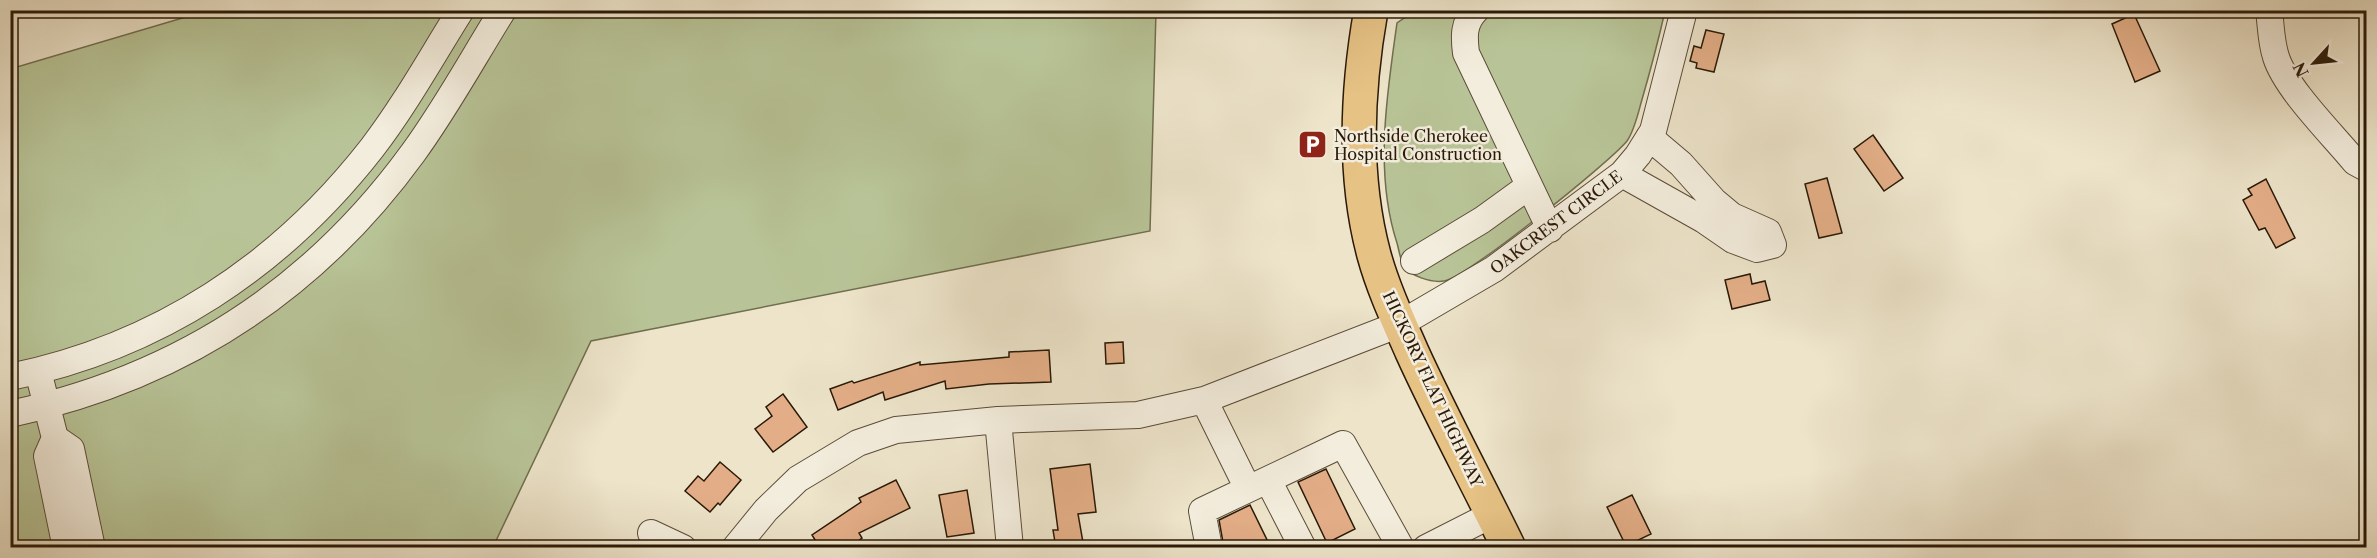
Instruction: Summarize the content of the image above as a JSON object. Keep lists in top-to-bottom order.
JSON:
{
  "streets": {
    "main road": ["HICKORY FLAT HIGHWAY"],
    "street": ["OAKCREST CIRCLE"]
  },
  "crossings": [
    ["OAKCREST CIRCLE", "HICKORY FLAT HIGHWAY"]
  ],
  "places": {
    "parking": ["Northside Cherokee Hospital Construction"]
  },
  "north": "bottom left"
}
